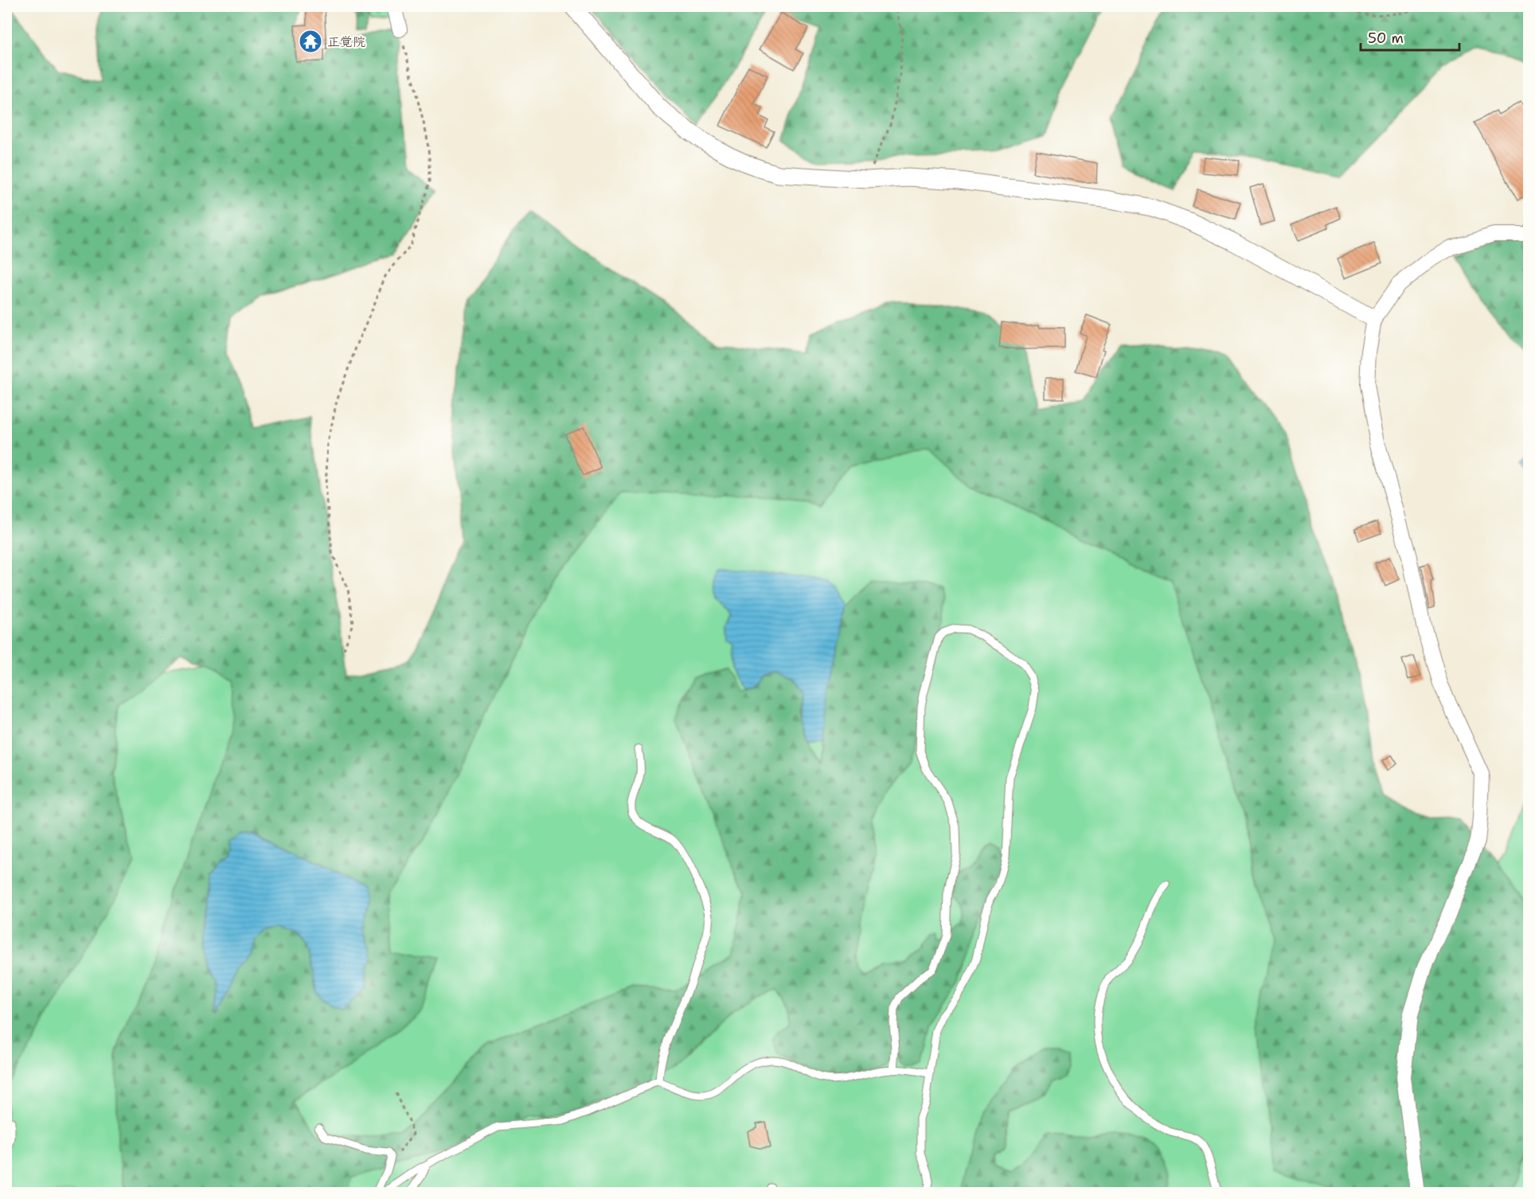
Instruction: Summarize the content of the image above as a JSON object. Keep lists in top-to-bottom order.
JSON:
{
  "places": {
    "temple": ["正覚院"]
  },
  "scale_bar": "50 m"
}
